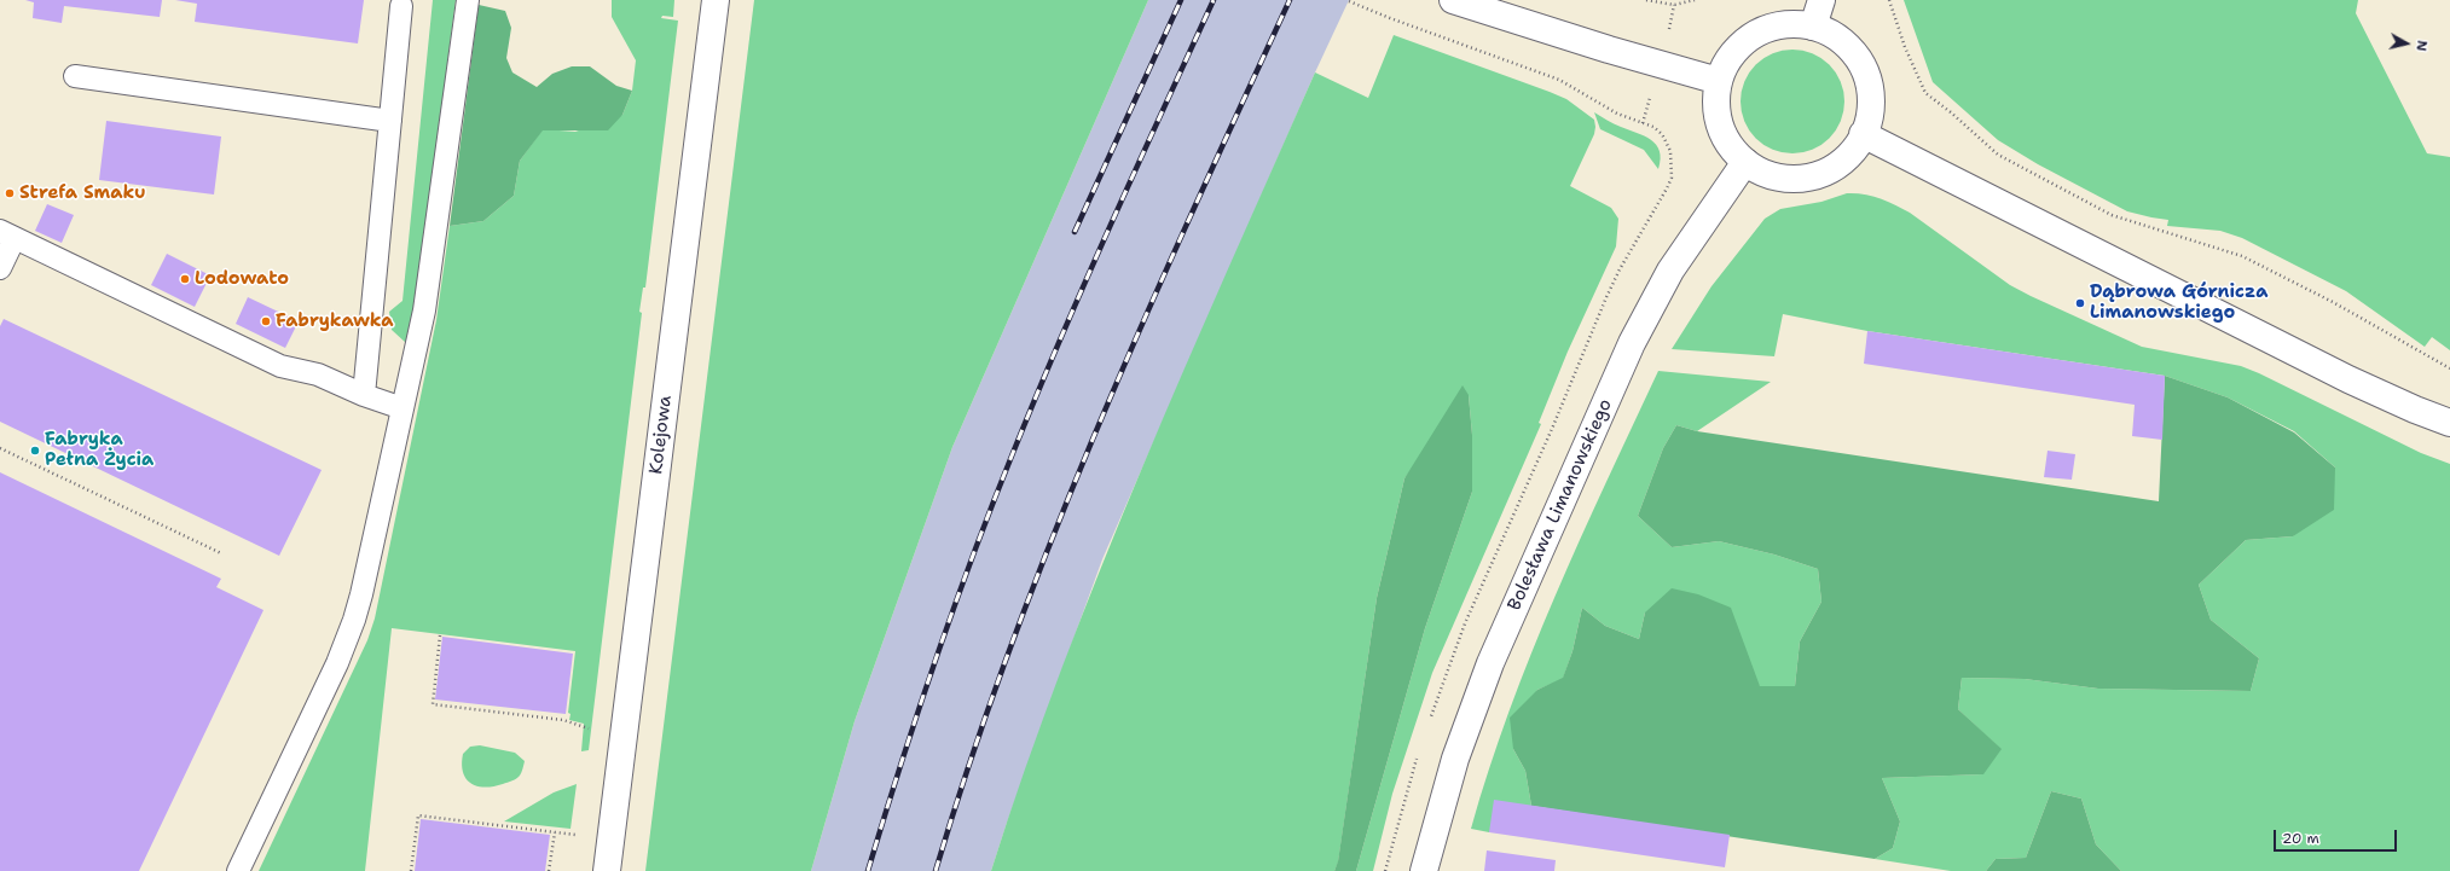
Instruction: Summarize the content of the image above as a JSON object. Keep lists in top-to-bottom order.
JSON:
{
  "streets": {
    "street": ["Kolejowa", "Bolesława Limanowskiego"]
  },
  "places": [
    "Strefa Smaku",
    "Lodowato",
    "Dąbrowa Górnicza Limanowskiego",
    "Fabrykawka",
    "Fabryka Pełna Życia"
  ],
  "scale_bar": "20 m",
  "north": "right"
}
